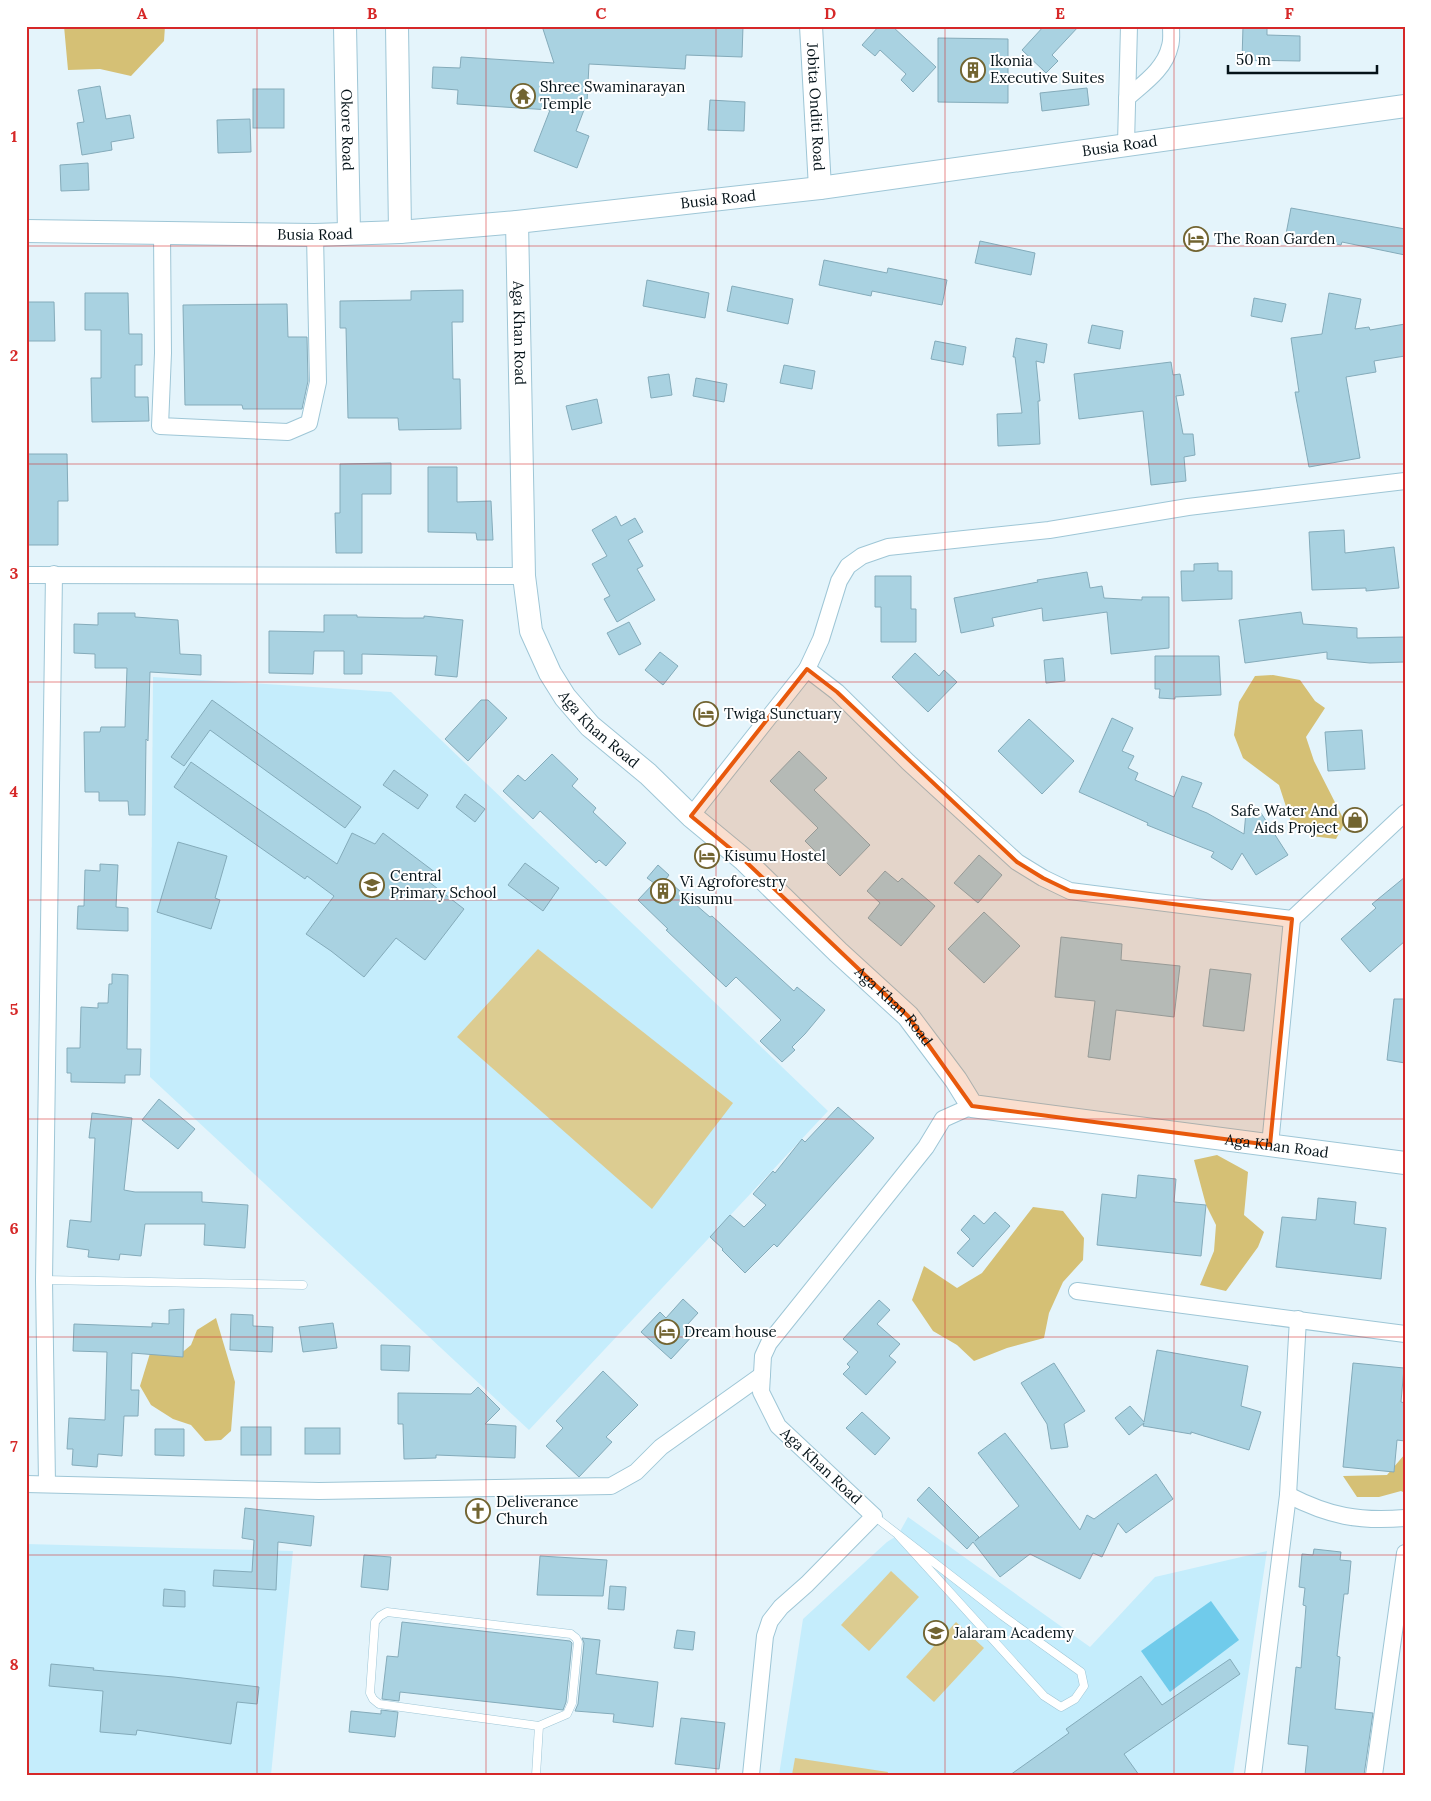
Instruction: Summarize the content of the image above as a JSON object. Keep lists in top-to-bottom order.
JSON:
{
  "streets": {
    "street": [
      "Jobita Onditi Road",
      "Okore Road",
      "Busia Road",
      "Aga Khan Road"
    ]
  },
  "crossings": [
    ["Jobita Onditi Road", "Busia Road"],
    ["Okore Road", "Busia Road"],
    ["Busia Road", "Aga Khan Road"]
  ],
  "places": {
    "building": ["Ikonia Executive Suites", "Vi Agroforestry Kisumu"],
    "temple": ["Shree Swaminarayan Temple"],
    "hotel": [
      "The Roan Garden",
      "Twiga Sunctuary",
      "Kisumu Hostel",
      "Dream house"
    ],
    "shop": ["Safe Water And Aids Project"],
    "school or university": ["Central Primary School", "Jalaram Academy"],
    "church": ["Deliverance Church"]
  },
  "scale_bar": "50 m",
  "grid": {
    "columns": [
      "A",
      "B",
      "C",
      "D",
      "E",
      "F"
    ],
    "rows": [
      "1",
      "2",
      "3",
      "4",
      "5",
      "6",
      "7",
      "8"
    ]
  }
}
